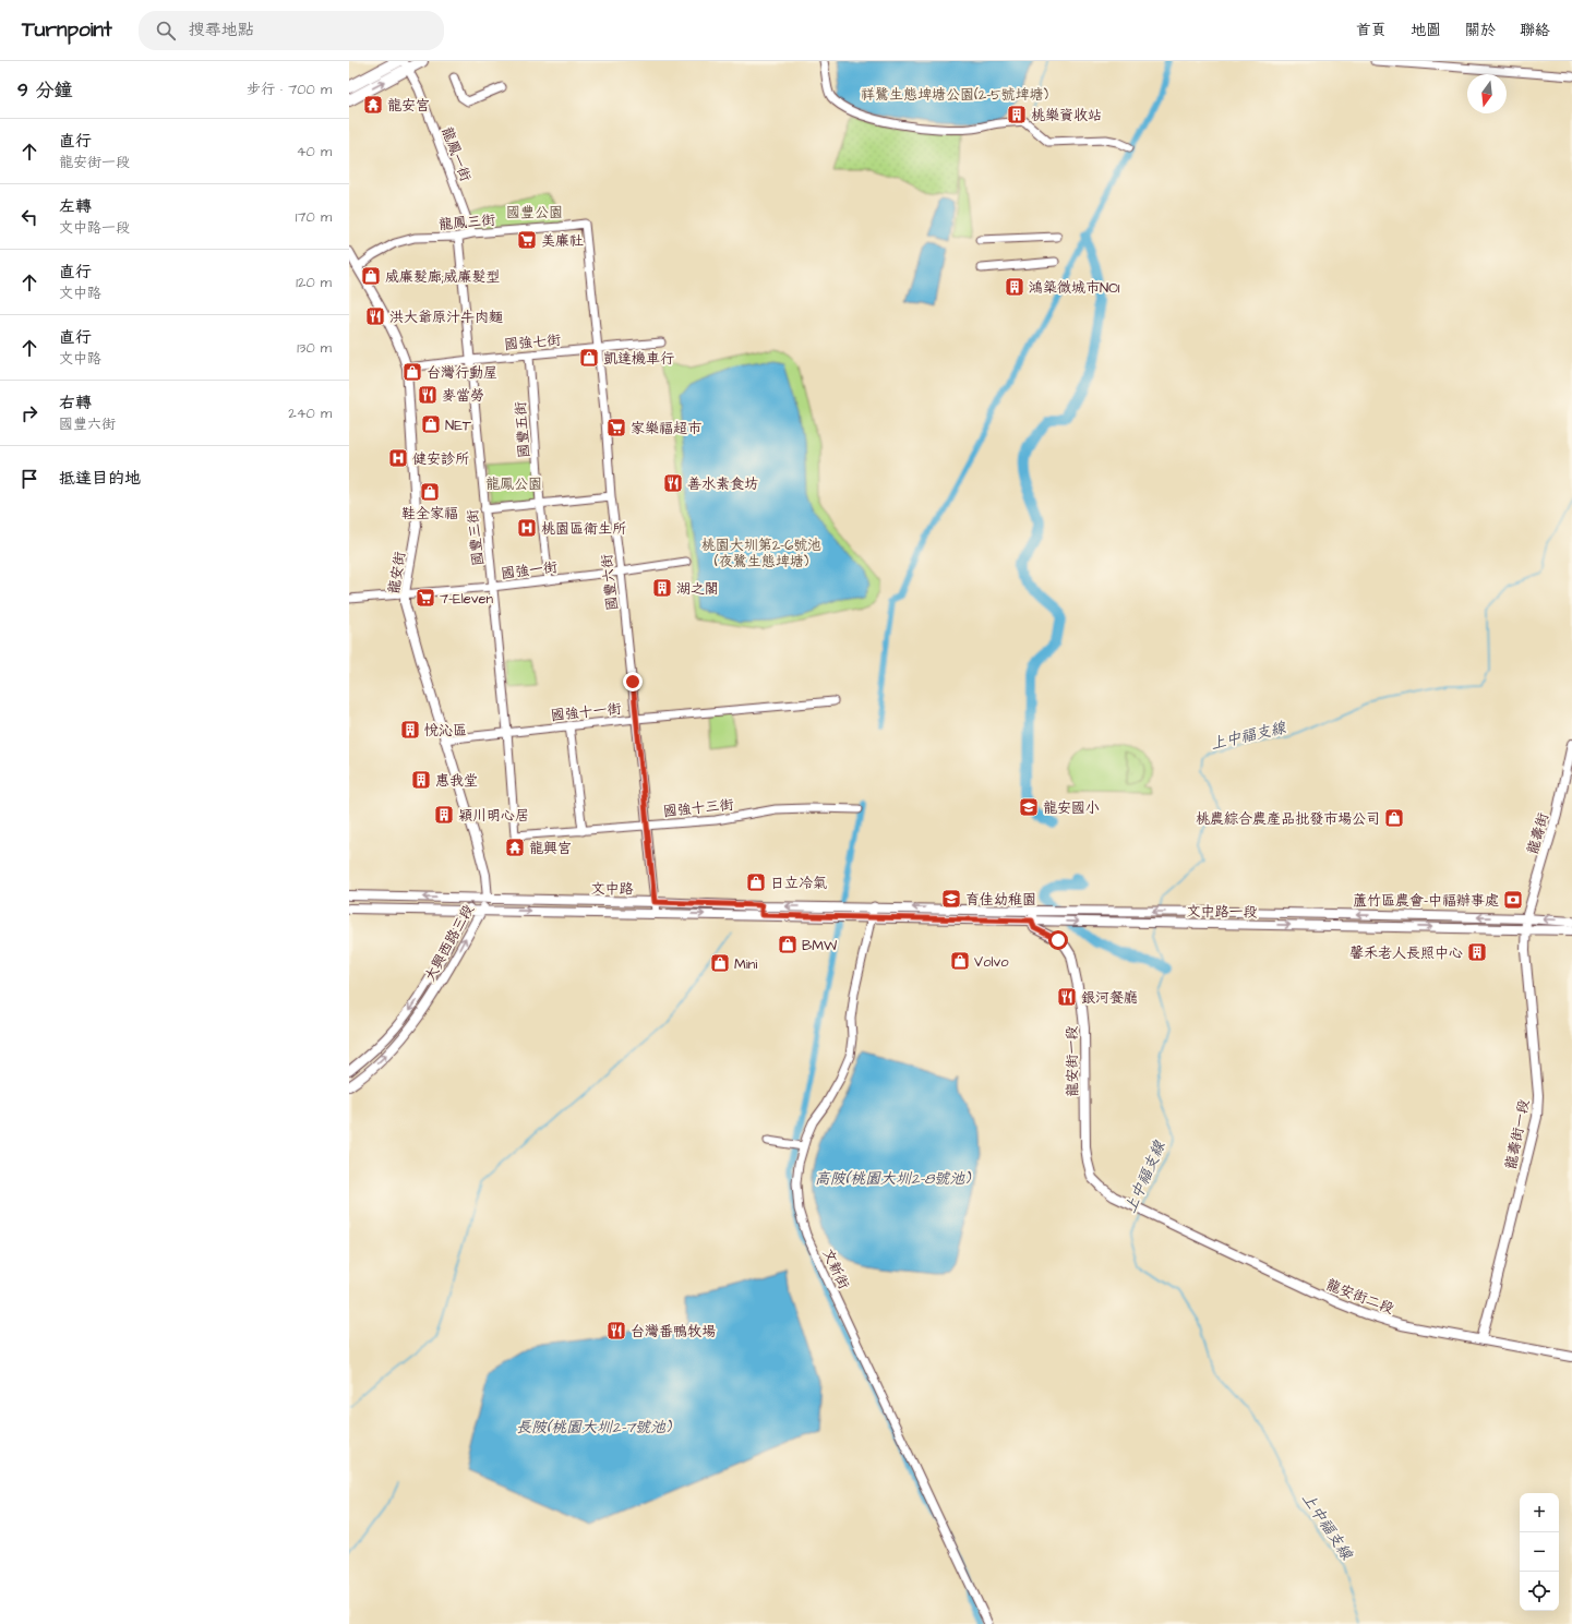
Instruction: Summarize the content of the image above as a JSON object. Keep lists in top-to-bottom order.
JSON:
{
  "streets": {
    "street": [
      "龍鳳一街",
      "龍鳳三街",
      "國強七街",
      "國豐五街",
      "國豐三街",
      "國強一街",
      "龍安街",
      "國豐六街",
      "國強十一街",
      "國強十三街",
      "龍壽街",
      "文中路",
      "文中路一段",
      "大興西路三段",
      "龍安街一段",
      "龍壽街一段",
      "文新街",
      "龍安街二段"
    ]
  },
  "crossings": [
    ["龍鳳一街", "龍鳳三街"],
    ["龍鳳三街", "國豐三街"],
    ["龍鳳三街", "龍安街"],
    ["龍鳳三街", "國豐六街"],
    ["國強七街", "國豐五街"],
    ["國強七街", "國豐三街"],
    ["國強七街", "龍安街"],
    ["國強七街", "國豐六街"],
    ["國豐五街", "國強一街"],
    ["國豐三街", "國強一街"],
    ["國豐三街", "國強十一街"],
    ["國豐三街", "國強十三街"],
    ["國強一街", "龍安街"],
    ["國強一街", "國豐六街"],
    ["龍安街", "國強十一街"],
    ["龍安街", "文中路"],
    ["龍安街", "大興西路三段"],
    ["國豐六街", "國強十一街"],
    ["國豐六街", "國強十三街"],
    ["國豐六街", "文中路"],
    ["龍壽街", "文中路一段"],
    ["龍壽街", "龍壽街一段"],
    ["文中路", "文中路一段"],
    ["文中路", "大興西路三段"],
    ["文中路", "文新街"],
    ["文中路一段", "龍安街一段"],
    ["文中路一段", "龍壽街一段"],
    ["文中路一段", "文新街"],
    ["龍安街一段", "龍安街二段"],
    ["龍壽街一段", "龍安街二段"]
  ],
  "water": ["上中福支線", "高陂(桃園大圳2-8號池)", "長陂(桃園大圳2-7號池)"],
  "parks": [
    "祥鷺生態埤塘公園(2-5號埤塘)",
    "國豐公園",
    "龍鳳公園",
    "桃園大圳第2-6號池 (夜鷺生態埤塘)"
  ],
  "places": {
    "temple": ["龍安宮", "龍興宮"],
    "building": [
      "桃樂資收站",
      "鴻築微城市NO1",
      "湖之閣",
      "悅沁區",
      "惠我堂",
      "穎川明心居",
      "馨禾老人長照中心"
    ],
    "supermarket": ["美廉社", "家樂福超市", "7-Eleven"],
    "shop": [
      "威廉髮廊;威廉髮型",
      "凱達機車行",
      "台灣行動屋",
      "NET",
      "鞋全家福",
      "桃農綜合農產品批發市場公司",
      "日立冷氣",
      "BMW",
      "Volvo",
      "Mini"
    ],
    "restaurant": [
      "洪大爺原汁牛肉麵",
      "麥當勞",
      "善水素食坊",
      "銀河餐廳",
      "台灣番鴨牧場"
    ],
    "hospital": ["健安診所", "桃園區衛生所"],
    "school or university": ["龍安國小", "育佳幼稚園"],
    "bank": ["蘆竹區農會-中福辦事處"]
  },
  "north": "bottom",
  "page": {
    "header": "Turnpoint",
    "search": "搜尋地點",
    "nav": [
      "首頁",
      "地圖",
      "關於",
      "聯絡"
    ],
    "heading": ["9 分鐘", "步行 · 700 m"],
    "list": [
      ["直行", "龍安街一段", "40 m"],
      ["左轉", "文中路一段", "170 m"],
      ["直行", "文中路", "120 m"],
      ["直行", "文中路", "130 m"],
      ["右轉", "國豐六街", "240 m"],
      "抵達目的地"
    ],
    "map_buttons": ["+", "−"]
  }
}
